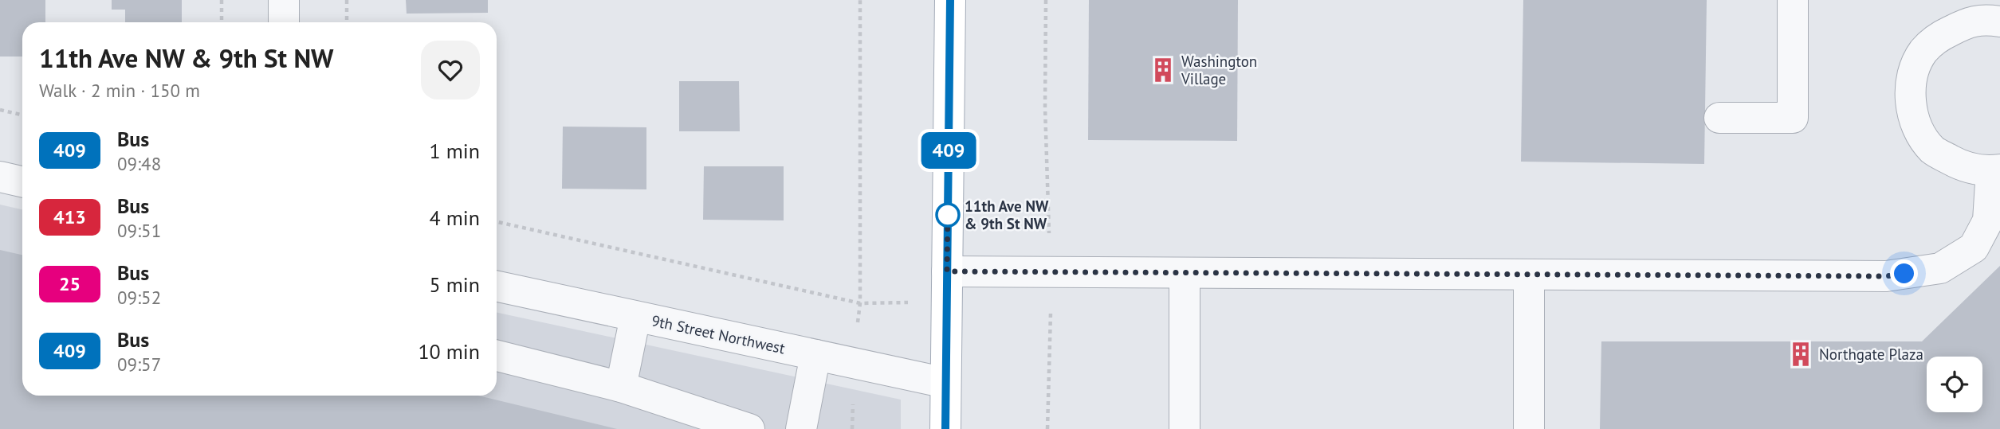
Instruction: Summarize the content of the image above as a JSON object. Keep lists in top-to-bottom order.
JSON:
{
  "streets": {
    "street": ["9th Street Northwest"]
  },
  "places": {
    "building": ["Washington Village", "Northgate Plaza"],
    "other": ["11th Ave NW & 9th St NW"]
  },
  "lines": ["bus line 409"],
  "page": {
    "on_map": "409",
    "heading": ["11th Ave NW & 9th St NW", "Walk · 2 min · 150 m"],
    "list": [
      {
        "mark": "409",
        "name": "Bus",
        "note": "09:48",
        "value": "1 min"
      },
      {
        "mark": "413",
        "name": "Bus",
        "note": "09:51",
        "value": "4 min"
      },
      {
        "mark": "25",
        "name": "Bus",
        "note": "09:52",
        "value": "5 min"
      },
      {
        "mark": "409",
        "name": "Bus",
        "note": "09:57",
        "value": "10 min"
      }
    ]
  }
}
